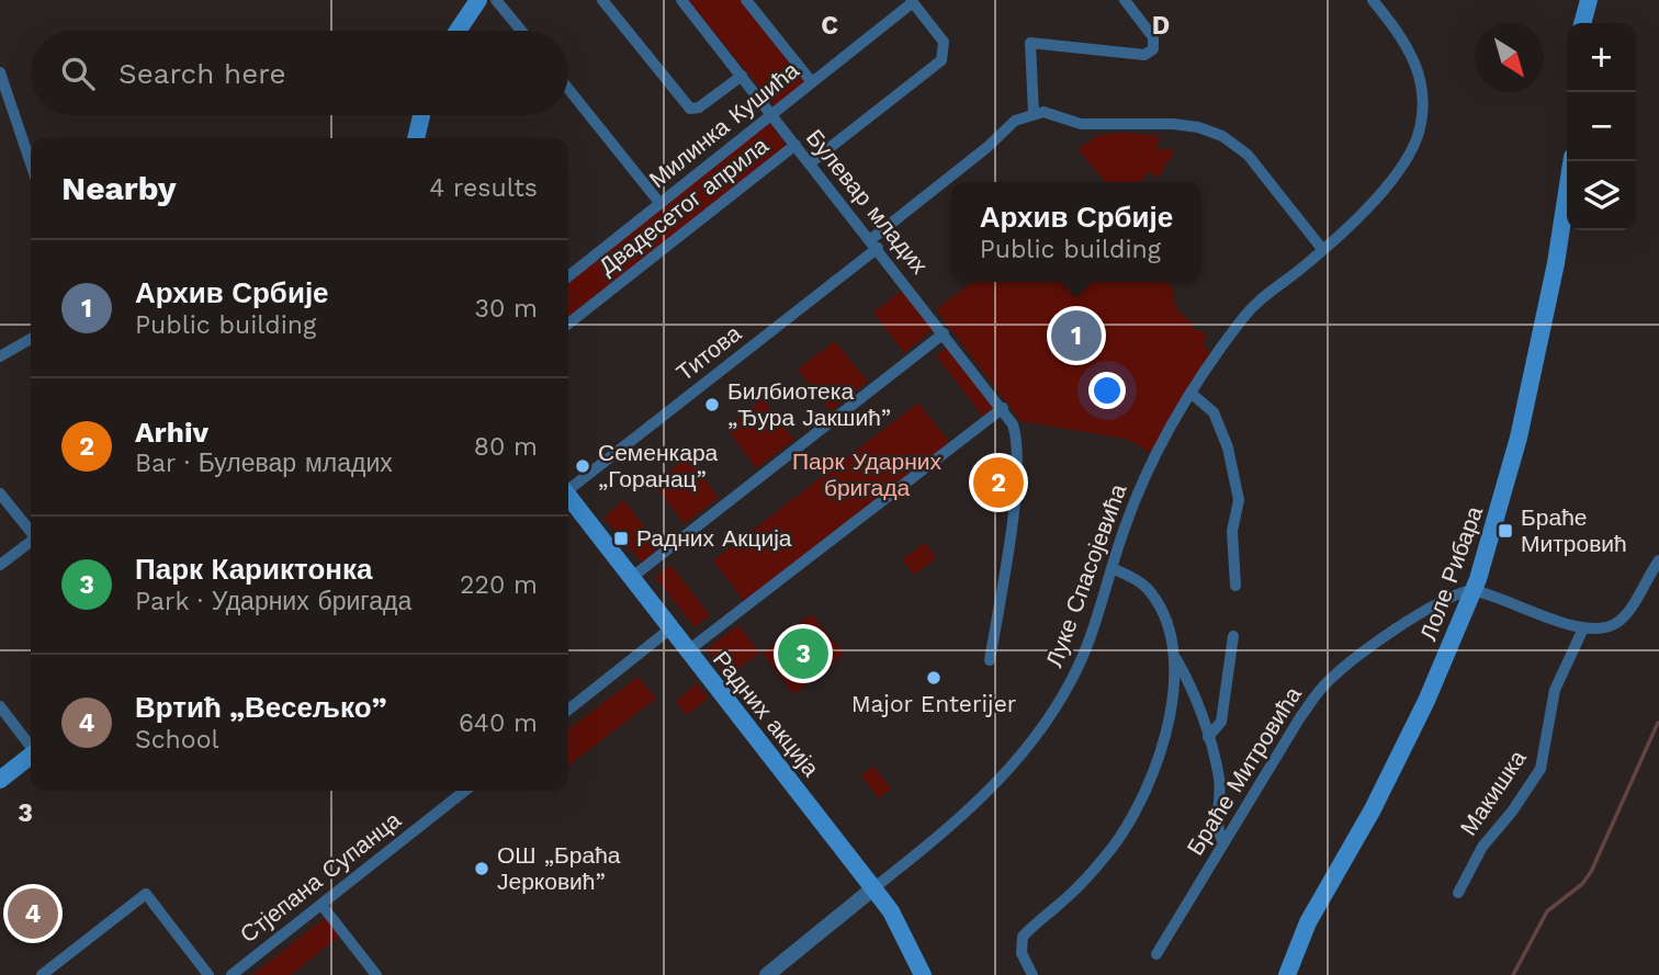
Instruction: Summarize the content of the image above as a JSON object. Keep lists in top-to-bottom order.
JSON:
{
  "streets": {
    "main road": ["Лоле Рибара", "Радних акција"],
    "street": [
      "Милинка Кушића",
      "Булевар младих",
      "Двадесетог априла",
      "Титова",
      "Луке Спасојевића",
      "Браће Митровића",
      "Макишка",
      "Стјепана Супанца"
    ]
  },
  "crossings": [
    ["Милинка Кушића", "Булевар младих"],
    ["Булевар младих", "Двадесетог априла"],
    ["Булевар младих", "Титова"],
    ["Лоле Рибара", "Браће Митровића"],
    ["Луке Спасојевића", "Радних акција"]
  ],
  "parks": ["Парк Ударних бригада"],
  "places": {
    "other": [
      "Билбиотека „Ђура Јакшић”",
      "Семенкара „Горанац”",
      "Major Enterijer",
      "ОШ „Браћа Јерковић”"
    ],
    "transit": ["Браће Митровић", "Радних Акција"]
  },
  "north": "bottom right",
  "page": {
    "map_buttons": ["+", "−"],
    "search": "Search here",
    "heading": ["Nearby", "4 results"],
    "popup": ["Архив Србије", "Public building"],
    "list": [
      {
        "mark": "1",
        "name": "Архив Србије",
        "note": "Public building",
        "value": "30 m"
      },
      {
        "mark": "2",
        "name": "Arhiv",
        "note": "Bar · Булевар младих",
        "value": "80 m"
      },
      {
        "mark": "3",
        "name": "Парк Кариктонка",
        "note": "Park · Ударних бригада",
        "value": "220 m"
      },
      {
        "mark": "4",
        "name": "Вртић „Весељко”",
        "note": "School",
        "value": "640 m"
      }
    ],
    "pins": [
      "1",
      "2",
      "3",
      "4"
    ]
  },
  "grid": {
    "columns": ["C", "D"],
    "rows": ["3"]
  }
}
